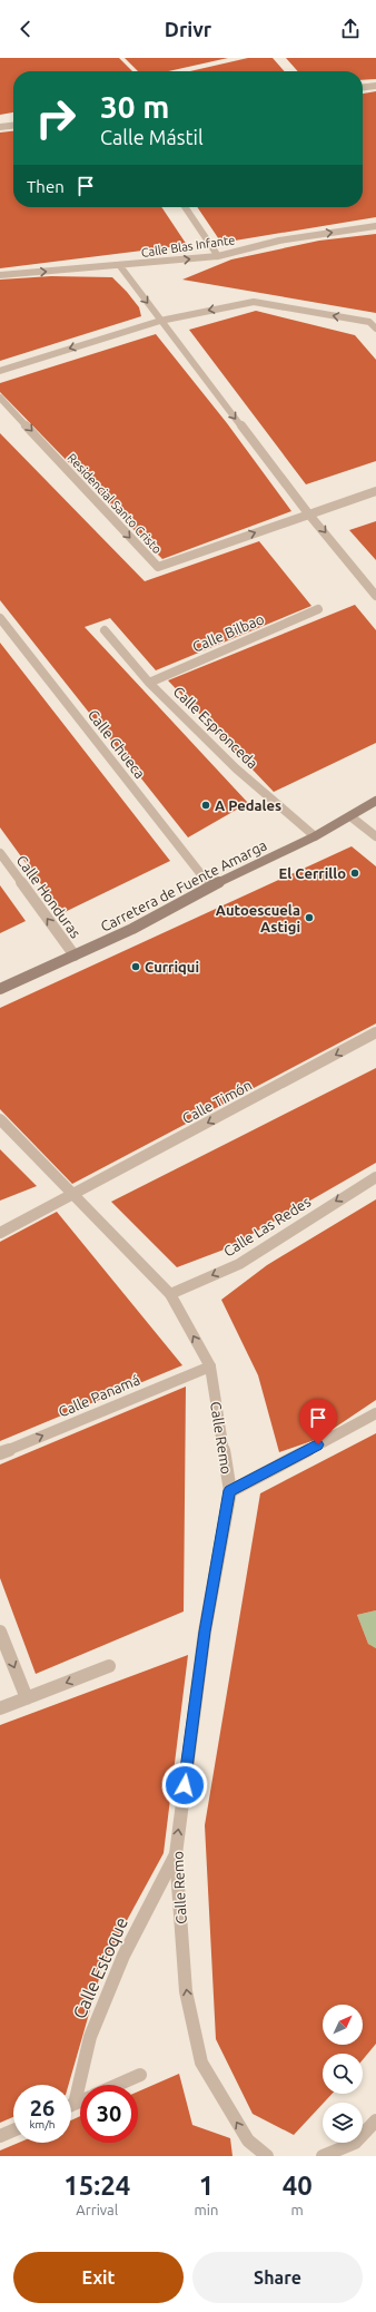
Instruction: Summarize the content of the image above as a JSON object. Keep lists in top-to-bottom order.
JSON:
{
  "streets": {
    "street": [
      "Calle Blas Infante",
      "Residencial Santo Cristo",
      "Calle Bilbao",
      "Calle Espronceda",
      "Calle Chueca",
      "Carretera de Fuente Amarga",
      "Calle Honduras",
      "Calle Timón",
      "Calle Las Redes",
      "Calle Panamá",
      "Calle Remo",
      "Calle Estoque"
    ]
  },
  "crossings": [
    ["Calle Bilbao", "Calle Espronceda"],
    ["Calle Espronceda", "Carretera de Fuente Amarga"],
    ["Calle Chueca", "Carretera de Fuente Amarga"],
    ["Carretera de Fuente Amarga", "Calle Honduras"],
    ["Calle Timón", "Calle Remo"],
    ["Calle Las Redes", "Calle Remo"],
    ["Calle Panamá", "Calle Remo"],
    ["Calle Remo", "Calle Estoque"]
  ],
  "one_way": [
    "Residencial Santo Cristo",
    "Calle Honduras",
    "Calle Timón",
    "Calle Las Redes",
    "Calle Panamá",
    "Calle Remo"
  ],
  "places": [
    "A Pedales",
    "El Cerrillo",
    "Autoescuela Astigi",
    "Curriqui"
  ],
  "north": "top right",
  "page": {
    "header": "Drivr",
    "turn": ["30 m", "Calle Mástil"],
    "then": "Then",
    "speed": "26 km/h",
    "limit": "30",
    "eta": [
      "15:24",
      "Arrival",
      "1",
      "min",
      "40",
      "m"
    ],
    "buttons": ["Exit", "Share"]
  }
}
